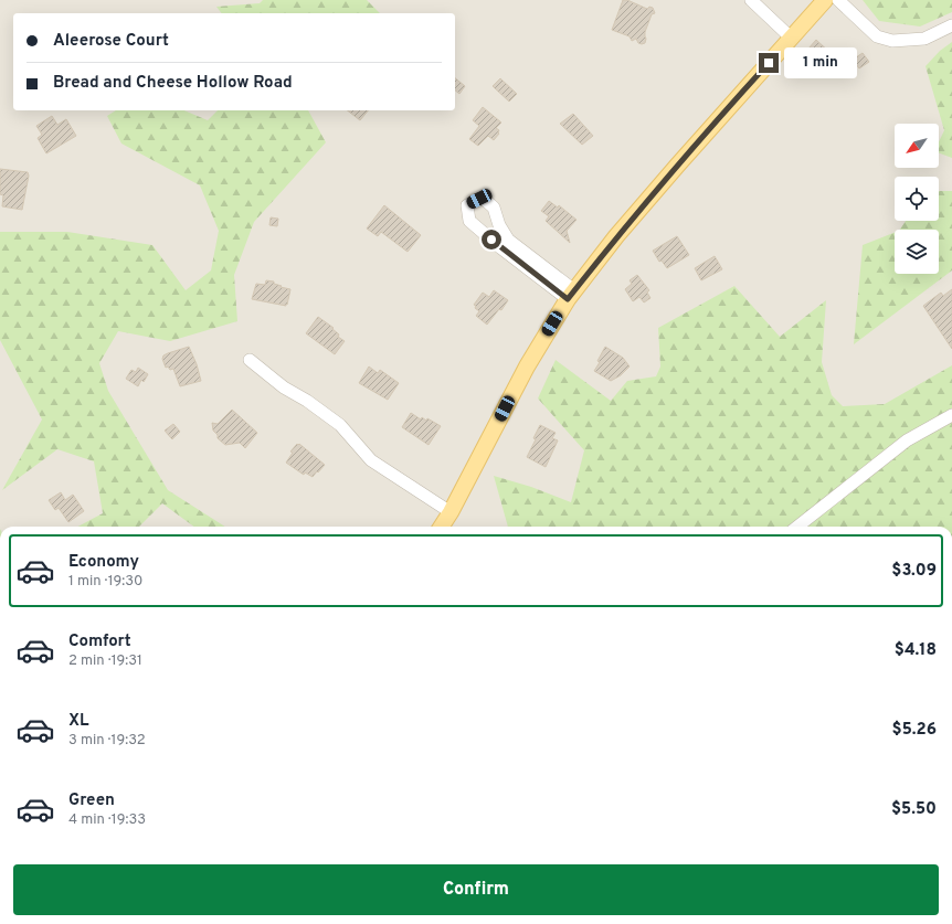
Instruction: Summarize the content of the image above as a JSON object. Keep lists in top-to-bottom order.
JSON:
{
  "north": "bottom left",
  "page": {
    "banner": ["Aleerose Court", "Bread and Cheese Hollow Road"],
    "bubble": "1 min",
    "list": [
      {
        "name": "Economy",
        "note": "1 min · 19:30",
        "value": "$3.09"
      },
      {
        "name": "Comfort",
        "note": "2 min · 19:31",
        "value": "$4.18"
      },
      {
        "name": "XL",
        "note": "3 min · 19:32",
        "value": "$5.26"
      },
      {
        "name": "Green",
        "note": "4 min · 19:33",
        "value": "$5.50"
      }
    ],
    "buttons": "Confirm"
  }
}
